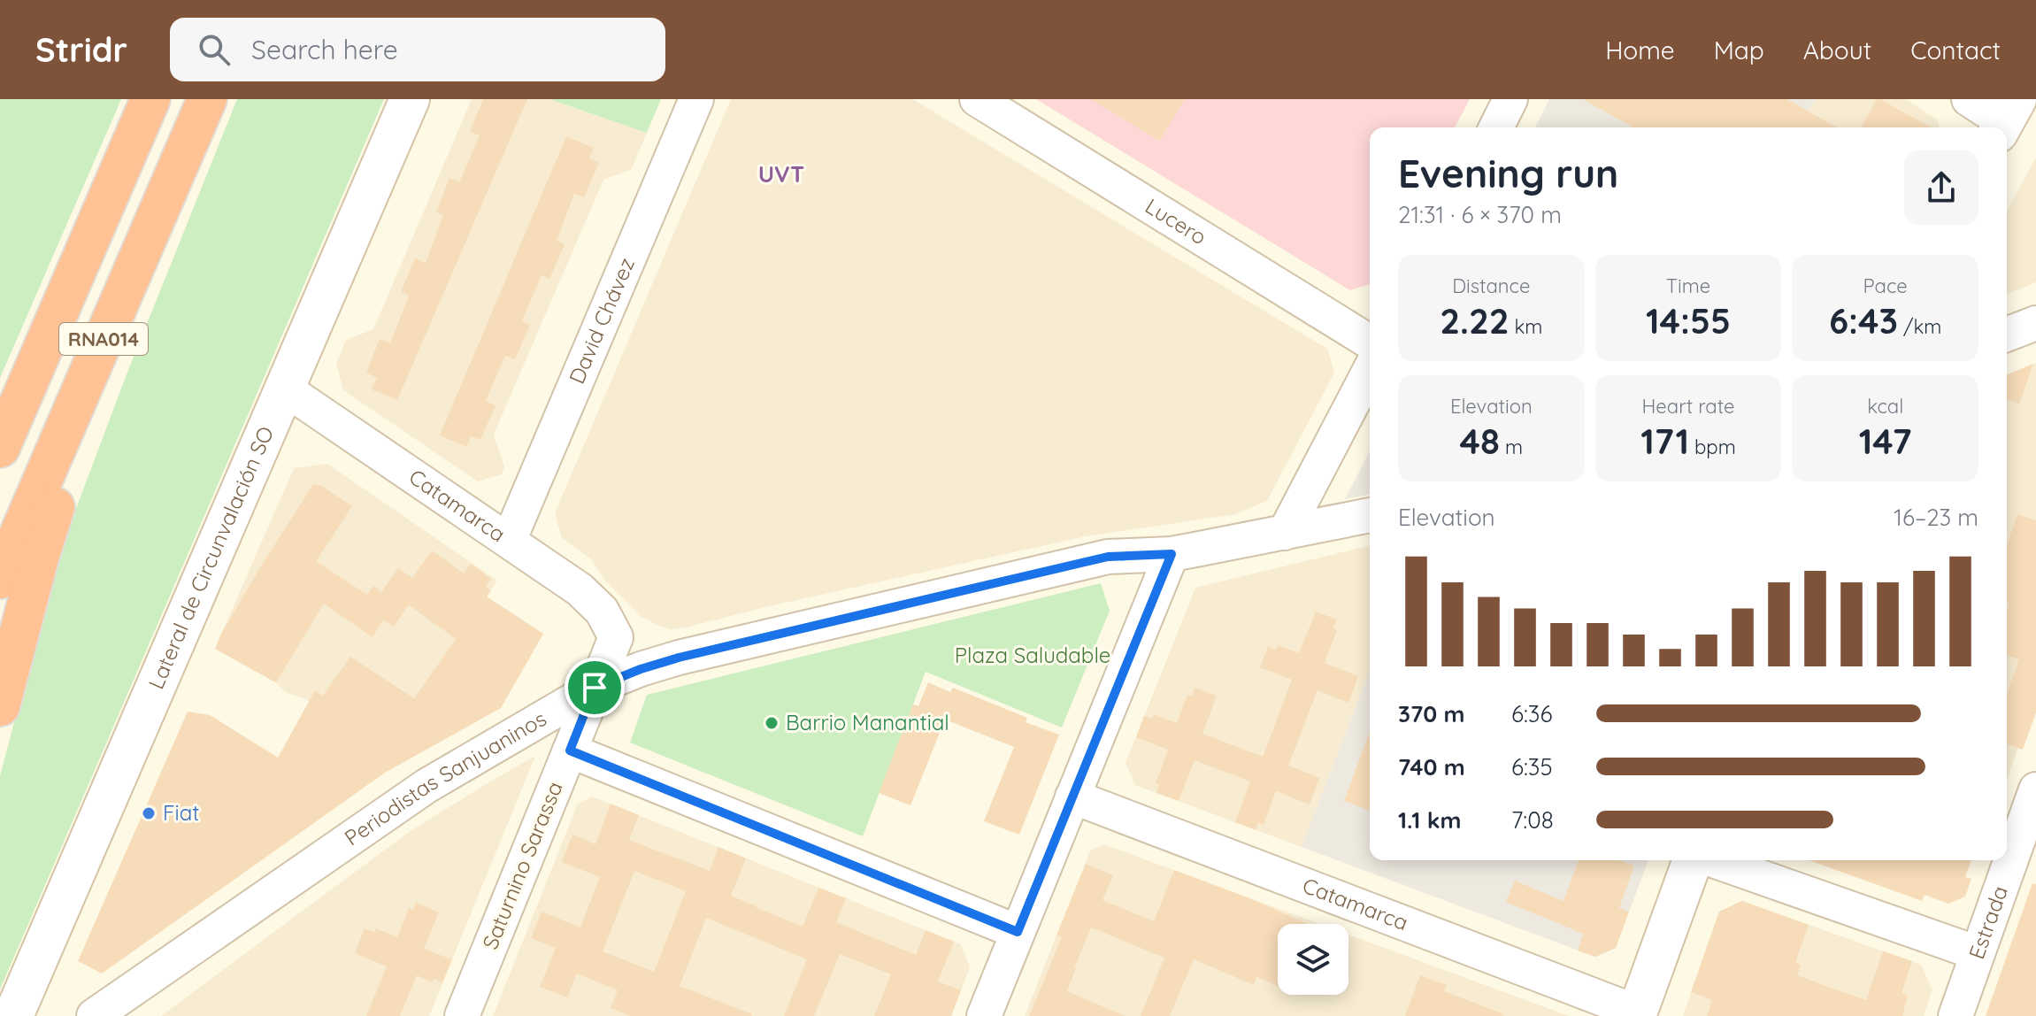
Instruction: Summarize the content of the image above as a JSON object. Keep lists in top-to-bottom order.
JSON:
{
  "streets": {
    "highway": ["RNA014"],
    "street": [
      "Lucero",
      "David Chávez",
      "Catamarca",
      "Lateral de Circunvalación SO",
      "Periodistas Sanjuaninos",
      "Saturnino Sarassa",
      "Estrada"
    ]
  },
  "crossings": [
    ["David Chávez", "Catamarca"],
    ["Catamarca", "Lateral de Circunvalación SO"],
    ["Catamarca", "Saturnino Sarassa"],
    ["Periodistas Sanjuaninos", "Saturnino Sarassa"]
  ],
  "districts": ["UVT"],
  "parks": ["Plaza Saludable"],
  "places": ["Barrio Manantial", "Fiat"],
  "page": {
    "header": "Stridr",
    "search": "Search here",
    "nav": [
      "Home",
      "Map",
      "About",
      "Contact"
    ],
    "heading": ["Evening run", "21:31 · 6 × 370 m"],
    "stats": [
      ["Distance", "2.22 km"],
      ["Time", "14:55"],
      ["Pace", "6:43 /km"],
      ["Elevation", "48 m"],
      ["Heart rate", "171 bpm"],
      ["kcal", "147"]
    ],
    "chart": ["Elevation", "16–23 m"],
    "list": [
      {
        "name": "370 m",
        "note": "6:36"
      },
      {
        "name": "740 m",
        "note": "6:35"
      },
      {
        "name": "1.1 km",
        "note": "7:08"
      }
    ]
  }
}
